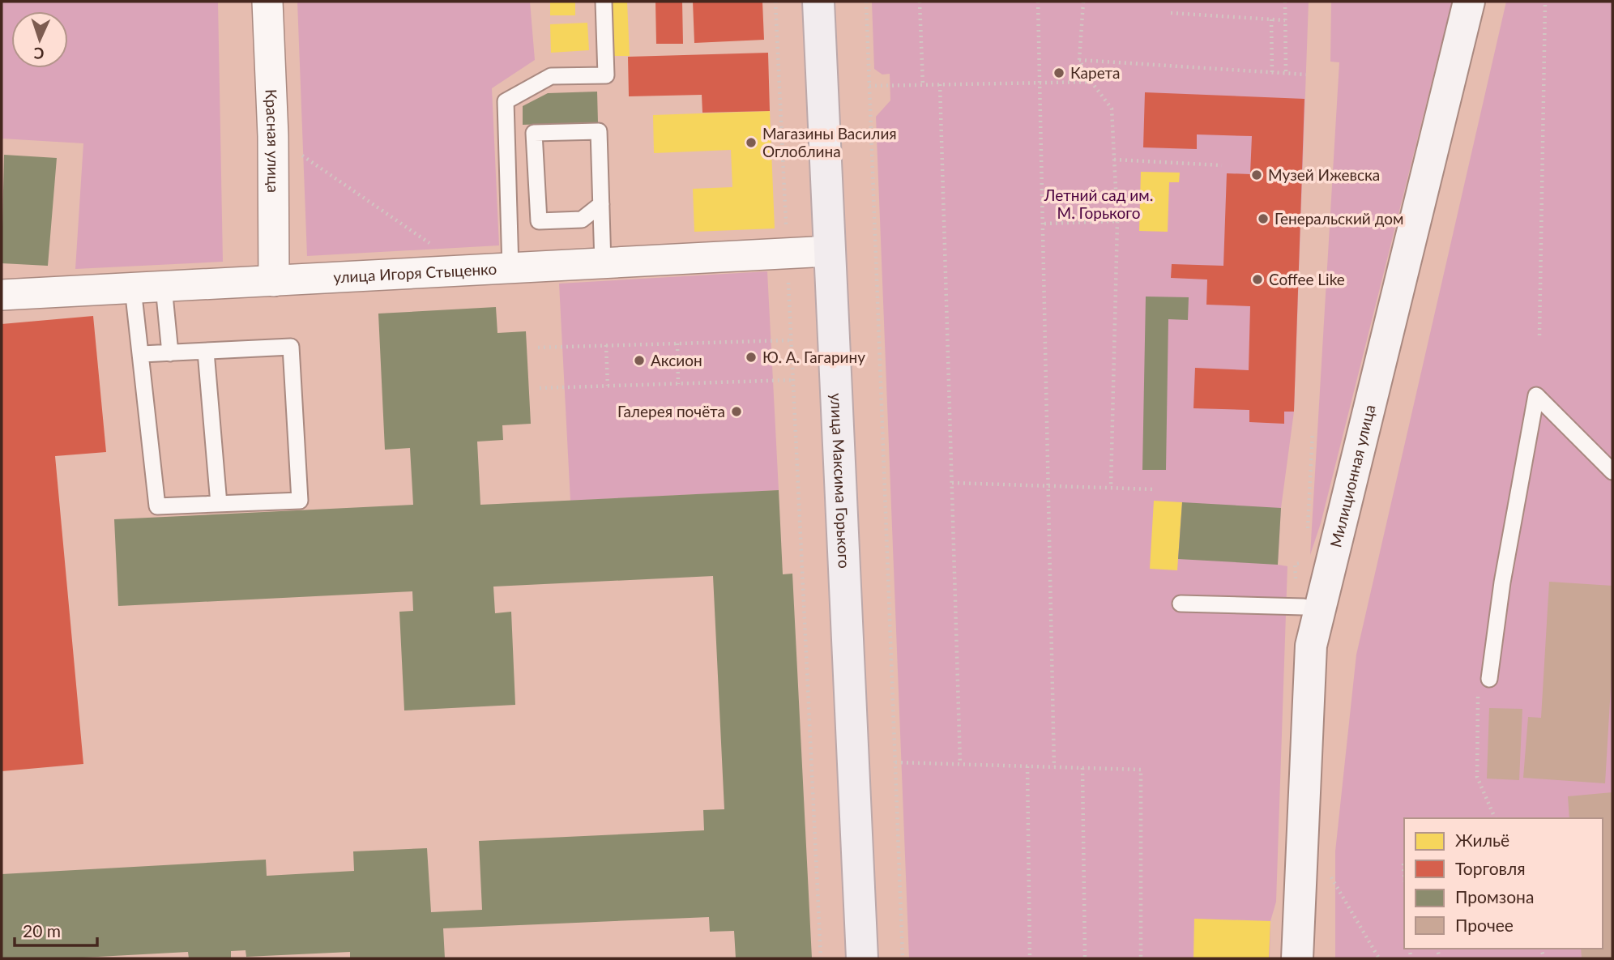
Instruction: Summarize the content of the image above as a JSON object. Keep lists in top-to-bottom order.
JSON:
{
  "streets": {
    "main road": ["улица Максима Горького"],
    "street": ["Красная улица", "улица Игоря Стыценко", "Милиционная улица"]
  },
  "crossings": [
    ["Красная улица", "улица Игоря Стыценко"],
    ["улица Игоря Стыценко", "улица Максима Горького"]
  ],
  "parks": ["Летний сад им. М. Горького"],
  "places": [
    "Карета",
    "Магазины Василия Оглоблина",
    "Музей Ижевска",
    "Генеральский дом",
    "Coffee Like",
    "Ю. А. Гагарину",
    "Аксион",
    "Галерея почёта"
  ],
  "legend": [
    "Жильё",
    "Торговля",
    "Промзона",
    "Прочее"
  ],
  "scale_bar": "20 m",
  "north": "bottom"
}
